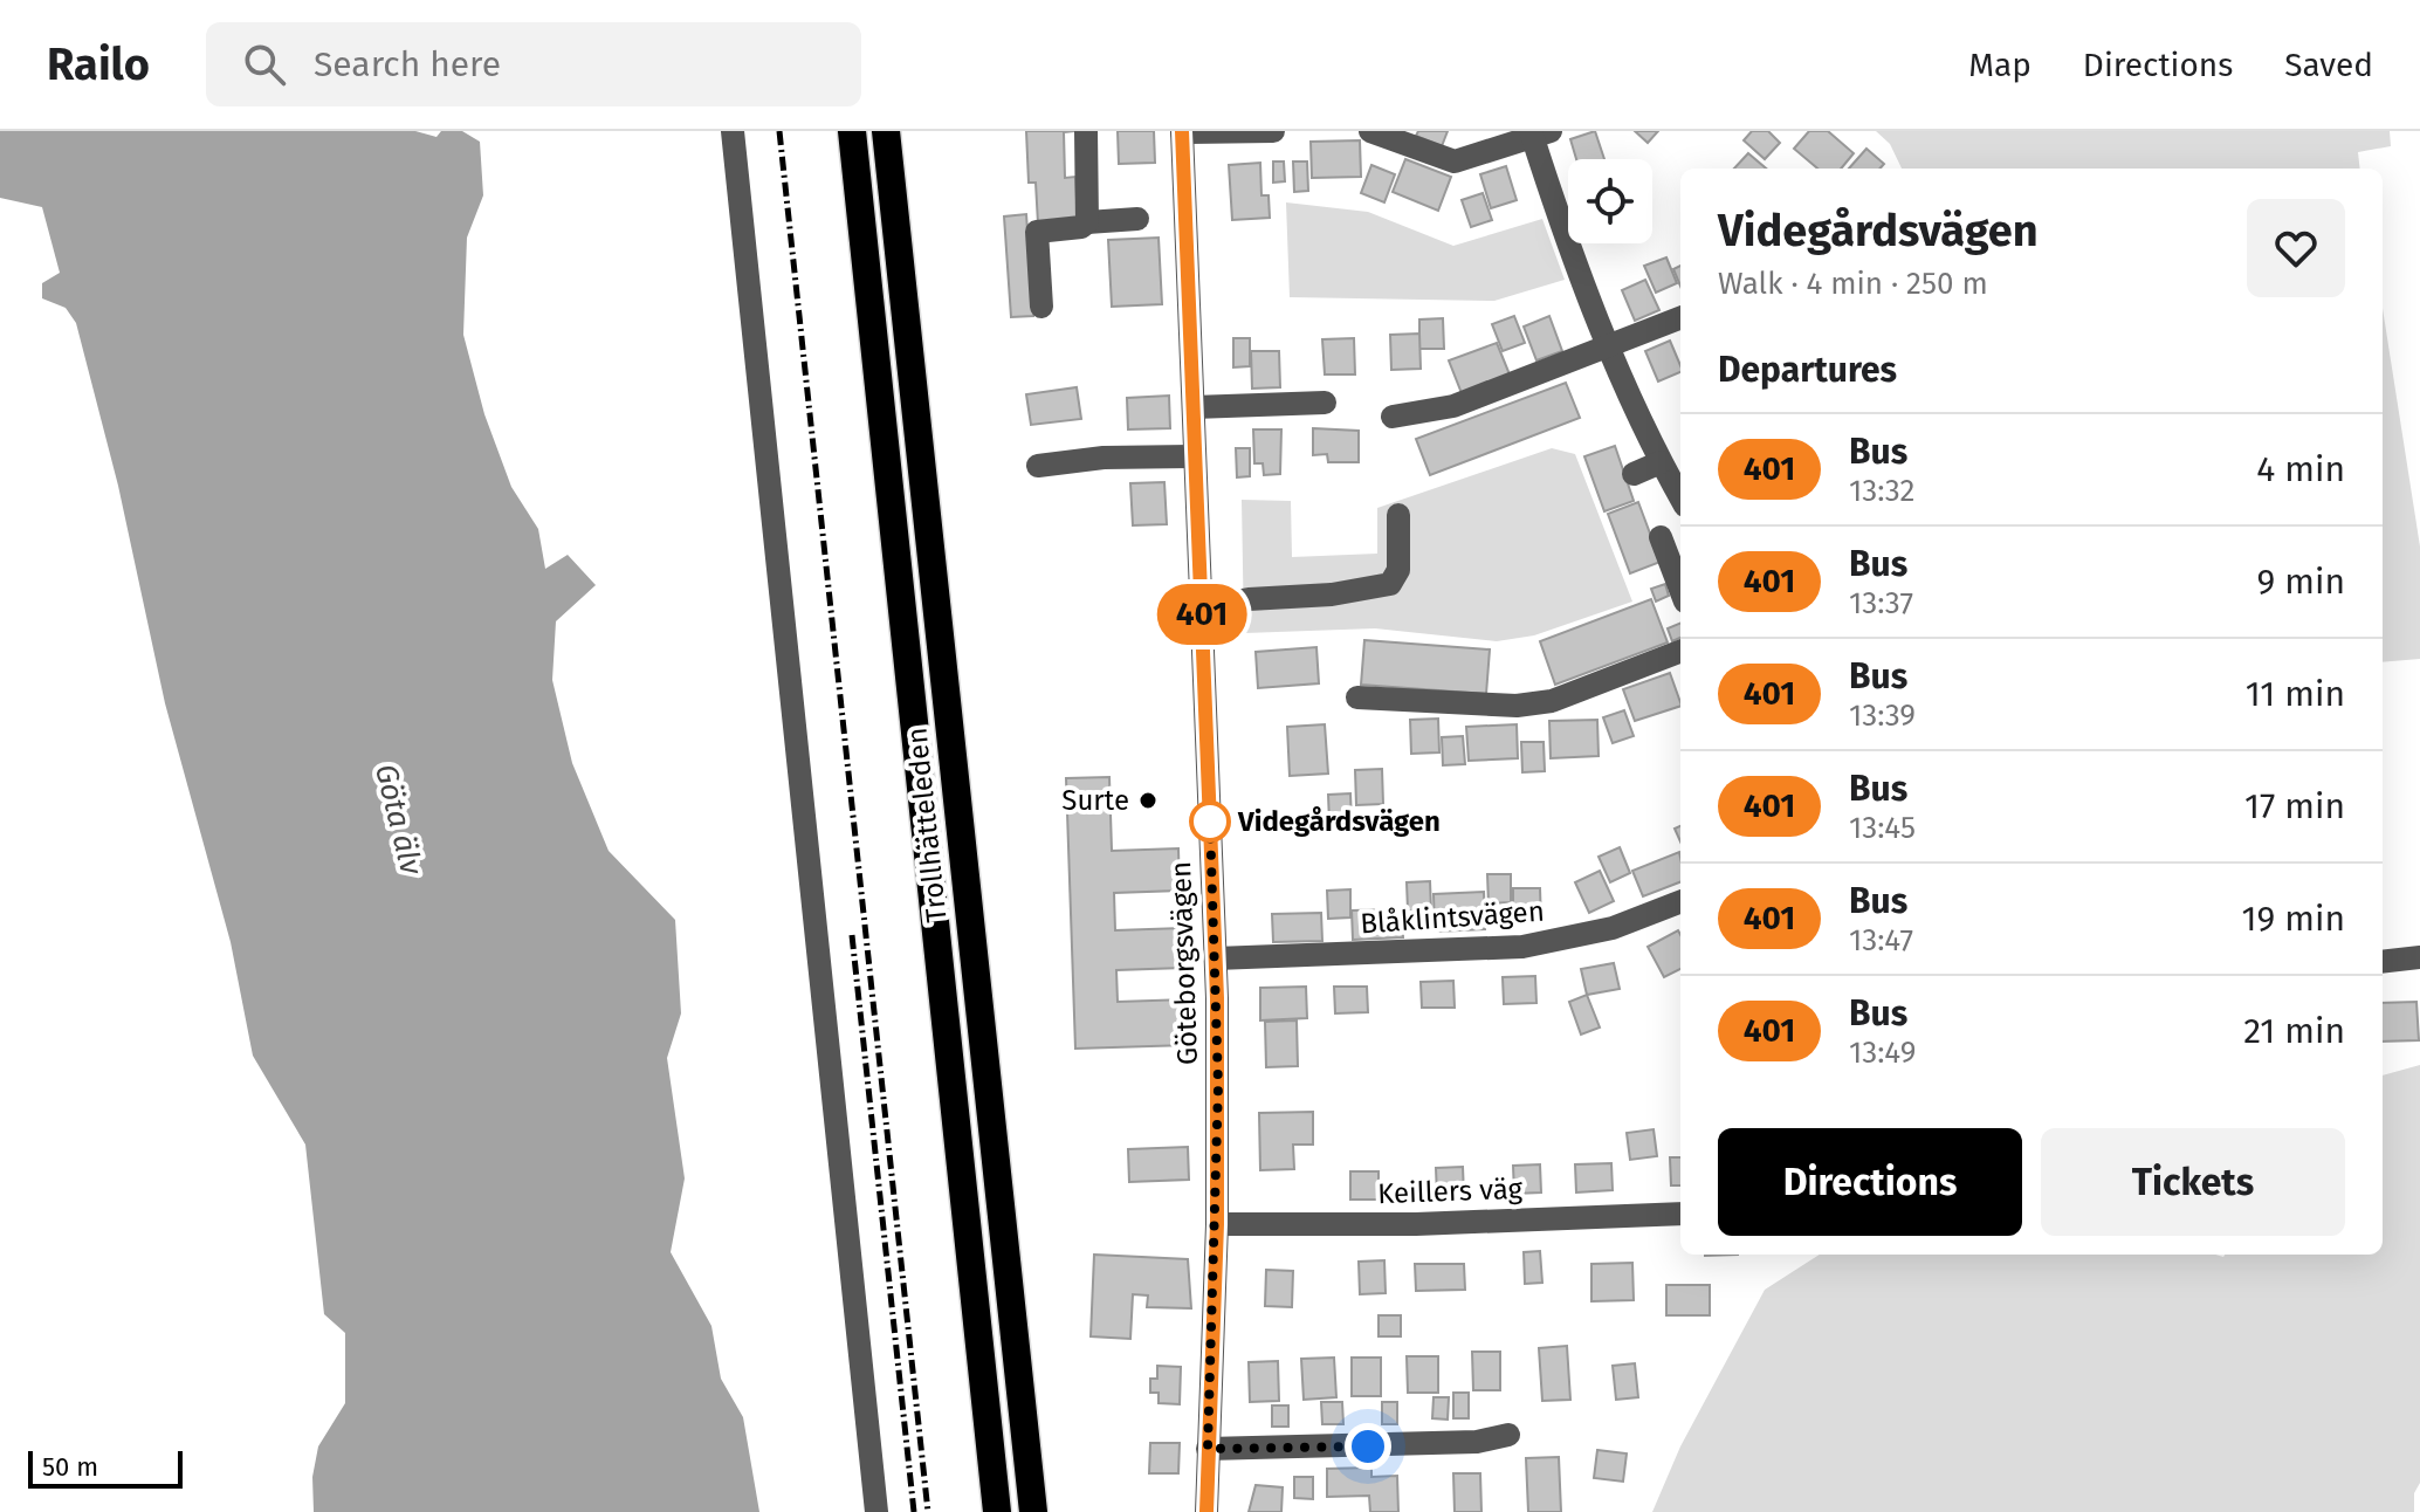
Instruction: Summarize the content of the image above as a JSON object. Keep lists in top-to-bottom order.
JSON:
{
  "streets": {
    "highway": ["Trollhätteleden"],
    "street": ["Blåklintsvägen", "Göteborgsvägen", "Keillers väg"]
  },
  "crossings": [
    ["Blåklintsvägen", "Göteborgsvägen"],
    ["Göteborgsvägen", "Keillers väg"]
  ],
  "water": ["Göta älv"],
  "places": ["Surte", "Videgårdsvägen"],
  "lines": ["bus line 401"],
  "scale_bar": "50 m",
  "page": {
    "header": "Railo",
    "search": "Search here",
    "nav": ["Map", "Directions", "Saved"],
    "on_map": "401",
    "heading": [
      ["Videgårdsvägen", "Walk · 4 min · 250 m"],
      "Departures"
    ],
    "list": [
      {
        "mark": "401",
        "name": "Bus",
        "note": "13:32",
        "value": "4 min"
      },
      {
        "mark": "401",
        "name": "Bus",
        "note": "13:37",
        "value": "9 min"
      },
      {
        "mark": "401",
        "name": "Bus",
        "note": "13:39",
        "value": "11 min"
      },
      {
        "mark": "401",
        "name": "Bus",
        "note": "13:45",
        "value": "17 min"
      },
      {
        "mark": "401",
        "name": "Bus",
        "note": "13:47",
        "value": "19 min"
      },
      {
        "mark": "401",
        "name": "Bus",
        "note": "13:49",
        "value": "21 min"
      }
    ],
    "buttons": ["Directions", "Tickets"],
    "scale": "50 m"
  }
}
